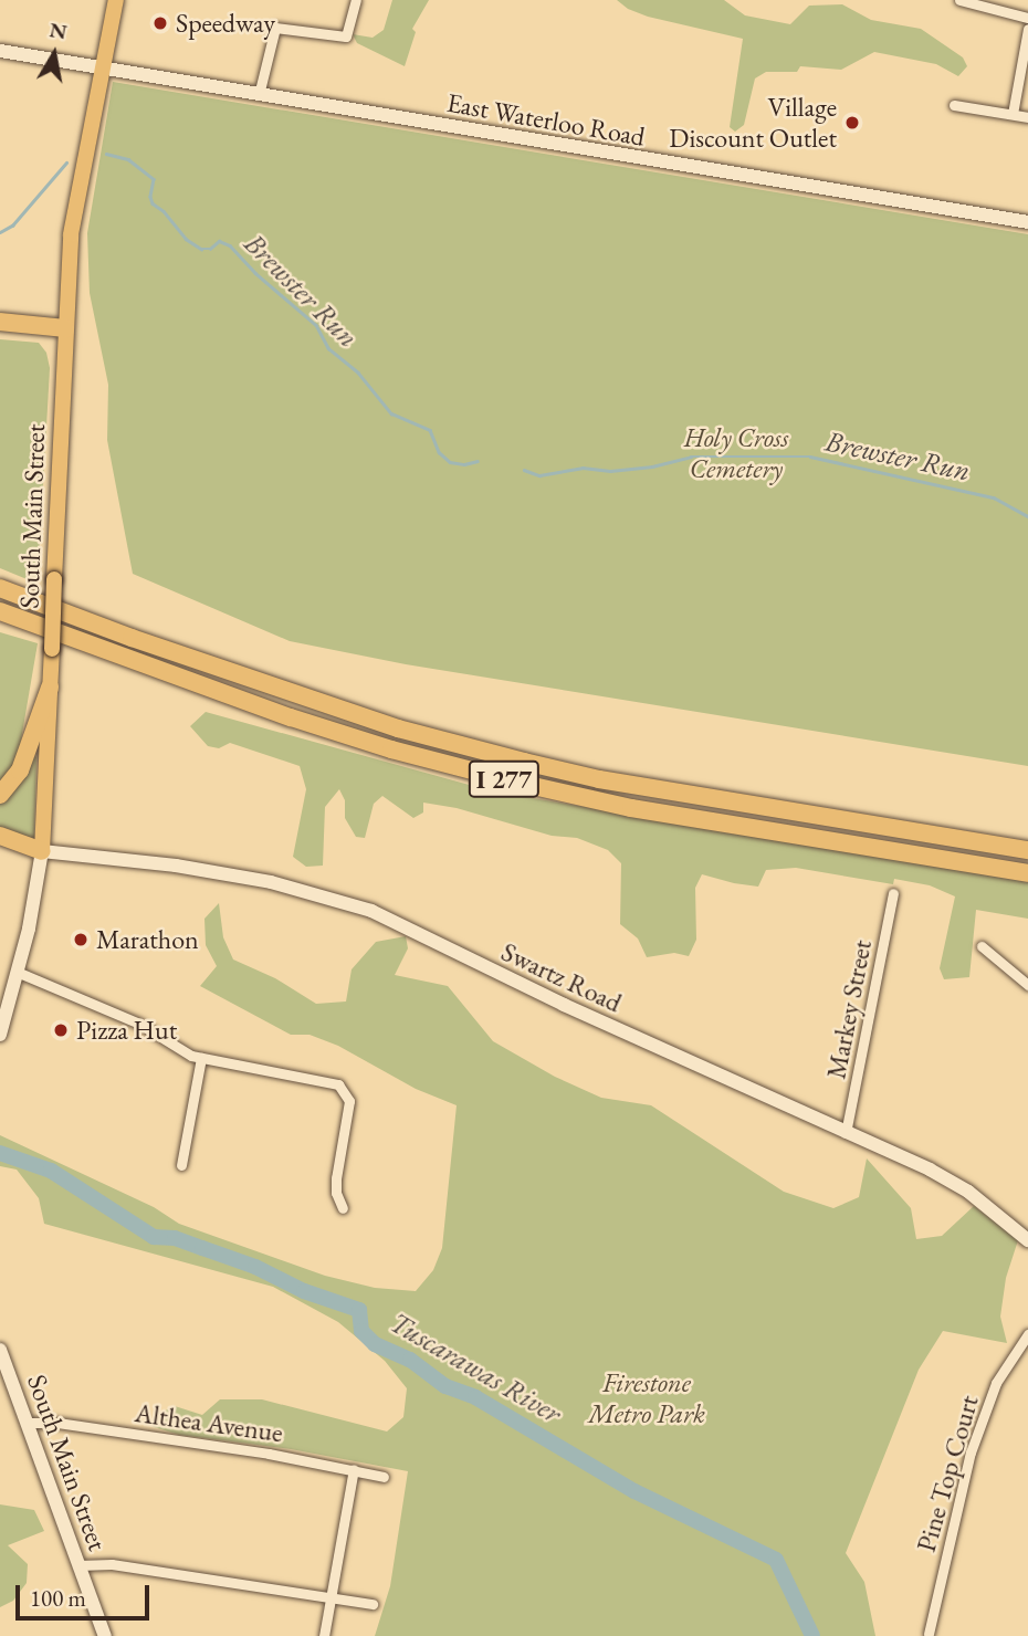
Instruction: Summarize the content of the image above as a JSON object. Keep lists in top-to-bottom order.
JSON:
{
  "streets": {
    "highway": ["I 277"],
    "main road": ["East Waterloo Road", "South Main Street", "Swartz Road"],
    "street": ["Markey Street", "Althea Avenue", "Pine Top Court"]
  },
  "crossings": [
    ["East Waterloo Road", "South Main Street"],
    ["South Main Street", "Swartz Road"],
    ["South Main Street", "Althea Avenue"],
    ["Swartz Road", "Markey Street"]
  ],
  "water": ["Brewster Run", "Tuscarawas River"],
  "parks": ["Holy Cross Cemetery", "Firestone Metro Park"],
  "places": [
    "Speedway",
    "Village Discount Outlet",
    "Marathon",
    "Pizza Hut"
  ],
  "scale_bar": "100 m",
  "north": "top"
}
